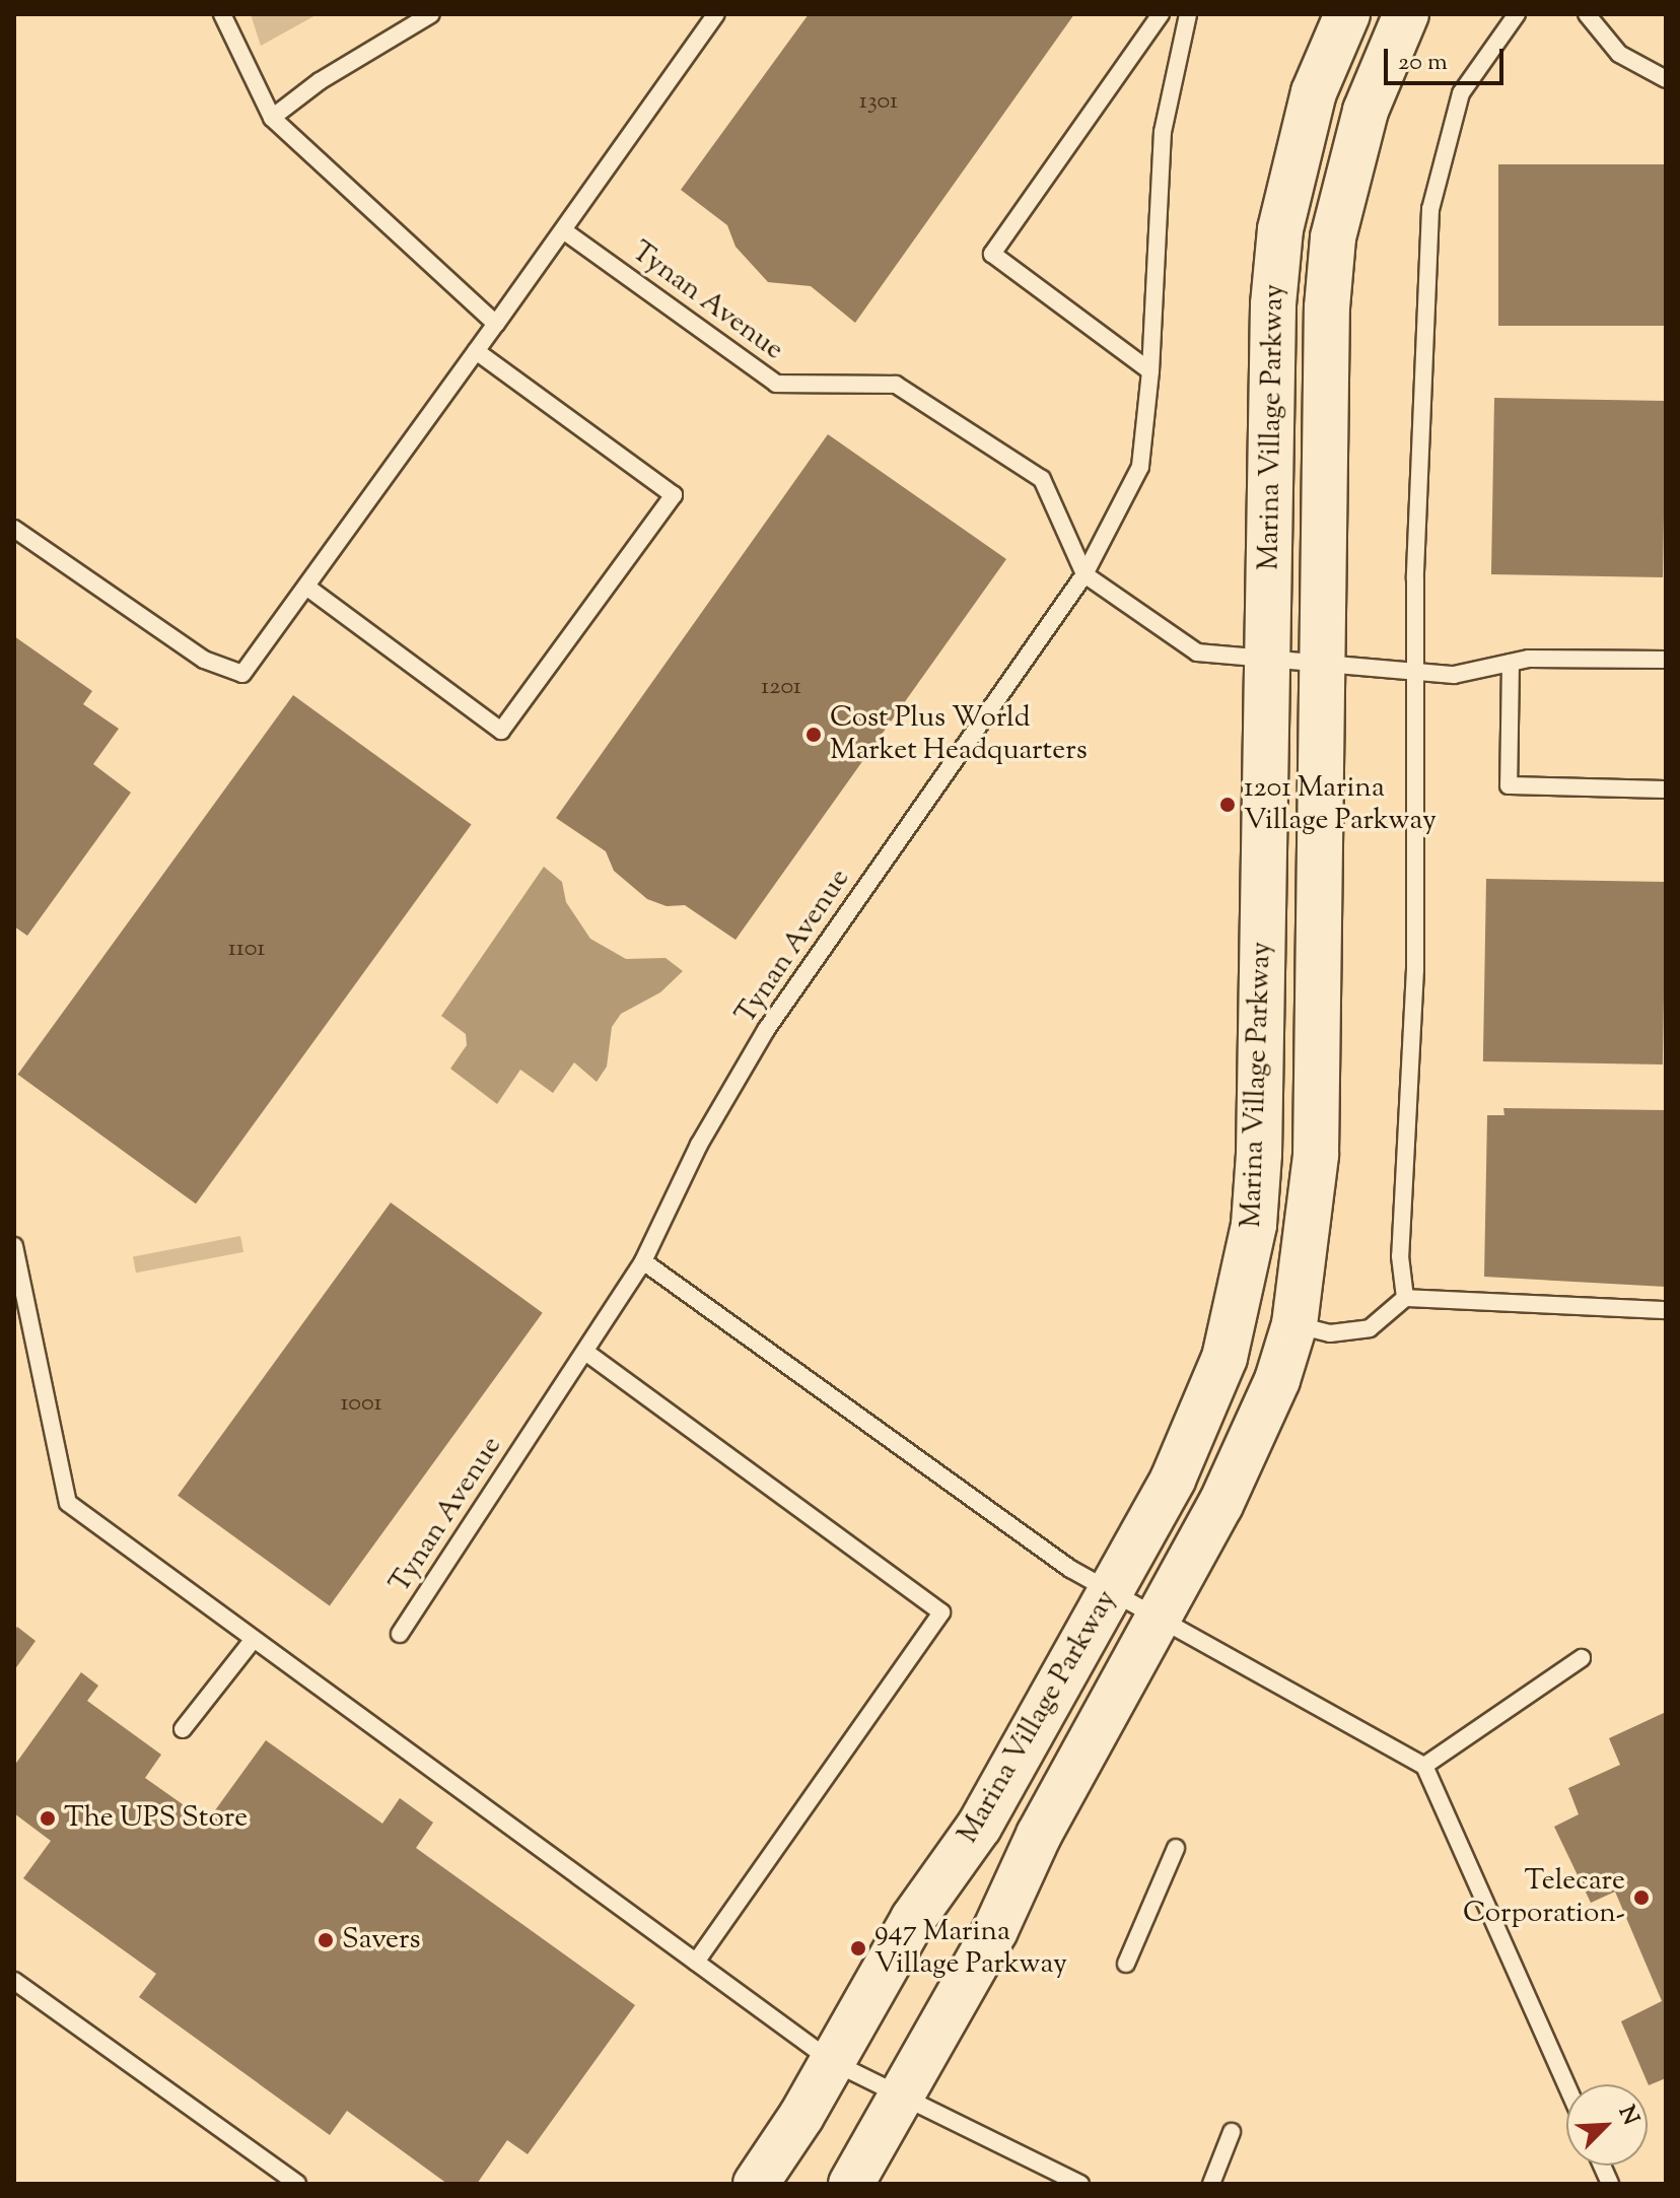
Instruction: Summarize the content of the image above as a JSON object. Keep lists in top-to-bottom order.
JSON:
{
  "streets": {
    "street": ["Marina Village Parkway"],
    "lane": ["Tynan Avenue"]
  },
  "places": [
    "Cost Plus World Market Headquarters",
    "1201 Marina Village Parkway",
    "The UPS Store",
    "Telecare Corporation-",
    "Savers",
    "947 Marina Village Parkway"
  ],
  "house_numbers": [
    "1301",
    "1201",
    "1101",
    "1001"
  ],
  "scale_bar": "20 m",
  "north": "top right"
}
